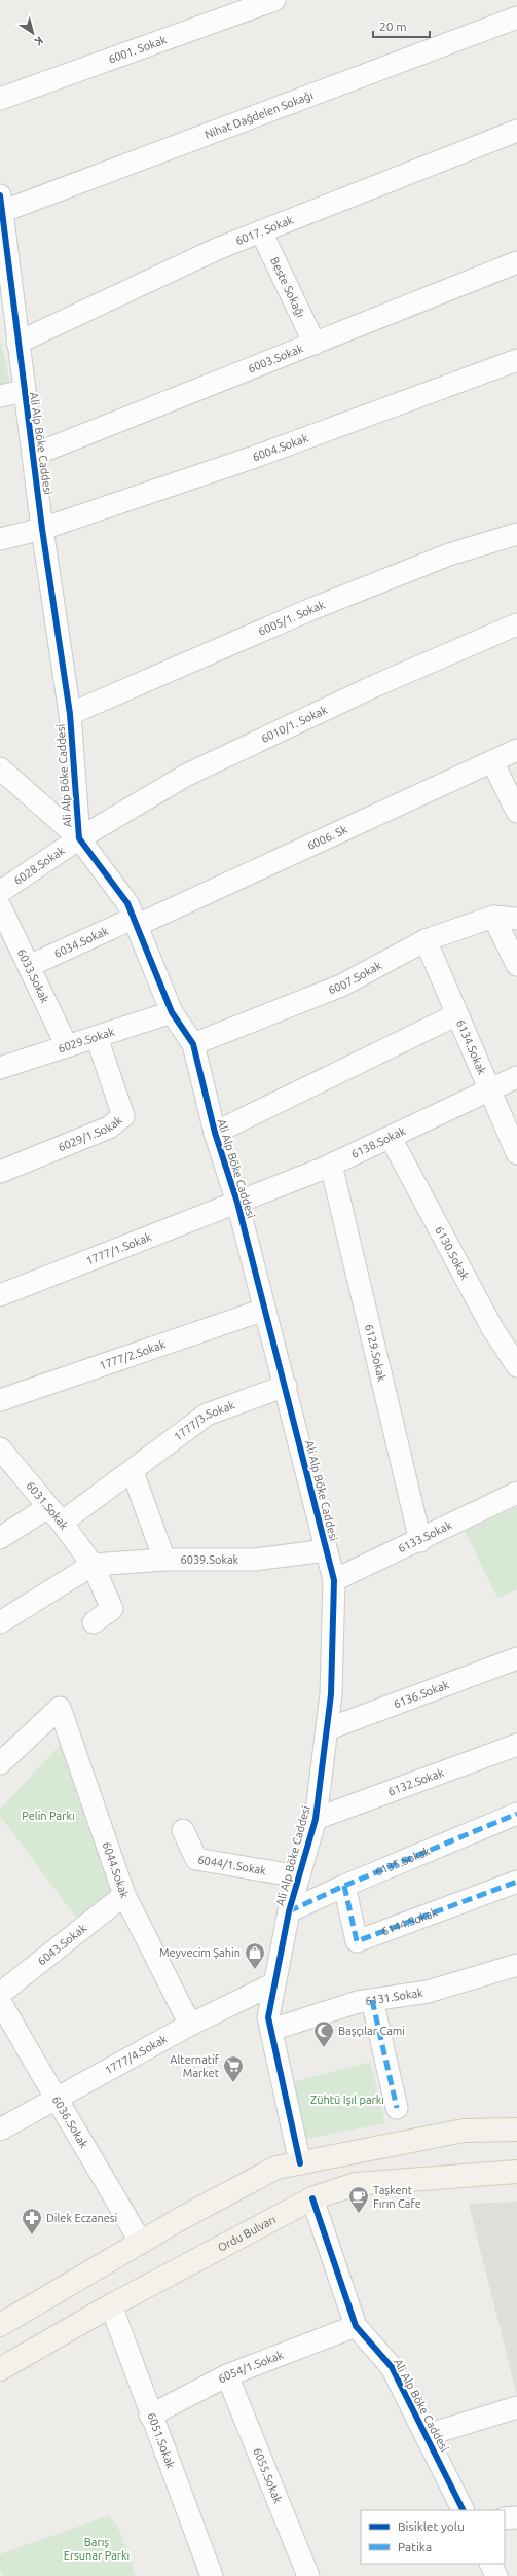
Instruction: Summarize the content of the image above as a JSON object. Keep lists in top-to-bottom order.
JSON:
{
  "streets": {
    "main road": ["Ordu Bulvarı"],
    "street": [
      "6001. Sokak",
      "Nihat Dağdelen Sokağı",
      "6017. Sokak",
      "Beste Sokağı",
      "6003.Sokak",
      "Ali Alp Böke Caddesi",
      "6004.Sokak",
      "6005/1. Sokak",
      "6010/1. Sokak",
      "6006. Sk",
      "6028.Sokak",
      "6034.Sokak",
      "6033.Sokak",
      "6007.Sokak",
      "6029.Sokak",
      "6134.Sokak",
      "6029/1.Sokak",
      "6138.Sokak",
      "1777/1.Sokak",
      "6130.Sokak",
      "6129.Sokak",
      "1777/2.Sokak",
      "1777/3.Sokak",
      "6031.Sokak",
      "6133.Sokak",
      "6039.Sokak",
      "6136.Sokak",
      "6132.Sokak",
      "6135.Sokak",
      "6044/1.Sokak",
      "6044.Sokak",
      "6144.Sokak",
      "6043.Sokak",
      "6131.Sokak",
      "1777/4.Sokak",
      "6036.Sokak",
      "6054/1.Sokak",
      "6051.Sokak",
      "6055.Sokak"
    ]
  },
  "crossings": [
    ["Nihat Dağdelen Sokağı", "Ali Alp Böke Caddesi"],
    ["6017. Sokak", "Beste Sokağı"],
    ["6017. Sokak", "Ali Alp Böke Caddesi"],
    ["Beste Sokağı", "6003.Sokak"],
    ["6003.Sokak", "Ali Alp Böke Caddesi"],
    ["Ali Alp Böke Caddesi", "6004.Sokak"],
    ["Ali Alp Böke Caddesi", "6005/1. Sokak"],
    ["Ali Alp Böke Caddesi", "6010/1. Sokak"],
    ["Ali Alp Böke Caddesi", "6006. Sk"],
    ["Ali Alp Böke Caddesi", "6028.Sokak"],
    ["Ali Alp Böke Caddesi", "6034.Sokak"],
    ["Ali Alp Böke Caddesi", "6007.Sokak"],
    ["Ali Alp Böke Caddesi", "6029.Sokak"],
    ["Ali Alp Böke Caddesi", "6138.Sokak"],
    ["Ali Alp Böke Caddesi", "1777/1.Sokak"],
    ["Ali Alp Böke Caddesi", "1777/2.Sokak"],
    ["Ali Alp Böke Caddesi", "1777/3.Sokak"],
    ["Ali Alp Böke Caddesi", "6133.Sokak"],
    ["Ali Alp Böke Caddesi", "6039.Sokak"],
    ["Ali Alp Böke Caddesi", "6136.Sokak"],
    ["Ali Alp Böke Caddesi", "6132.Sokak"],
    ["Ali Alp Böke Caddesi", "6135.Sokak"],
    ["Ali Alp Böke Caddesi", "6044/1.Sokak"],
    ["Ali Alp Böke Caddesi", "6131.Sokak"],
    ["Ali Alp Böke Caddesi", "1777/4.Sokak"],
    ["Ali Alp Böke Caddesi", "Ordu Bulvarı"],
    ["Ali Alp Böke Caddesi", "6054/1.Sokak"],
    ["6010/1. Sokak", "6028.Sokak"],
    ["6006. Sk", "6034.Sokak"],
    ["6034.Sokak", "6033.Sokak"],
    ["6033.Sokak", "6029.Sokak"],
    ["6007.Sokak", "6134.Sokak"],
    ["6029.Sokak", "6029/1.Sokak"],
    ["6134.Sokak", "6138.Sokak"],
    ["6138.Sokak", "1777/1.Sokak"],
    ["6138.Sokak", "6130.Sokak"],
    ["6138.Sokak", "6129.Sokak"],
    ["6129.Sokak", "6133.Sokak"],
    ["1777/3.Sokak", "6031.Sokak"],
    ["6031.Sokak", "6039.Sokak"],
    ["6135.Sokak", "6144.Sokak"],
    ["6044.Sokak", "6043.Sokak"],
    ["6044.Sokak", "1777/4.Sokak"],
    ["1777/4.Sokak", "6036.Sokak"],
    ["Ordu Bulvarı", "6051.Sokak"],
    ["6054/1.Sokak", "6051.Sokak"],
    ["6054/1.Sokak", "6055.Sokak"]
  ],
  "parks": ["Pelin Parkı", "Zühtü Işıl parkı", "Barış Ersunar Parkı"],
  "places": {
    "shop": ["Meyvecim Şahin"],
    "mosque": ["Başçılar Cami"],
    "supermarket": ["Alternatif Market"],
    "cafe": ["Taşkent Fırın Cafe"],
    "pharmacy": ["Dilek Eczanesi"]
  },
  "legend": ["Bisiklet yolu", "Patika"],
  "scale_bar": "20 m",
  "north": "bottom right"
}
